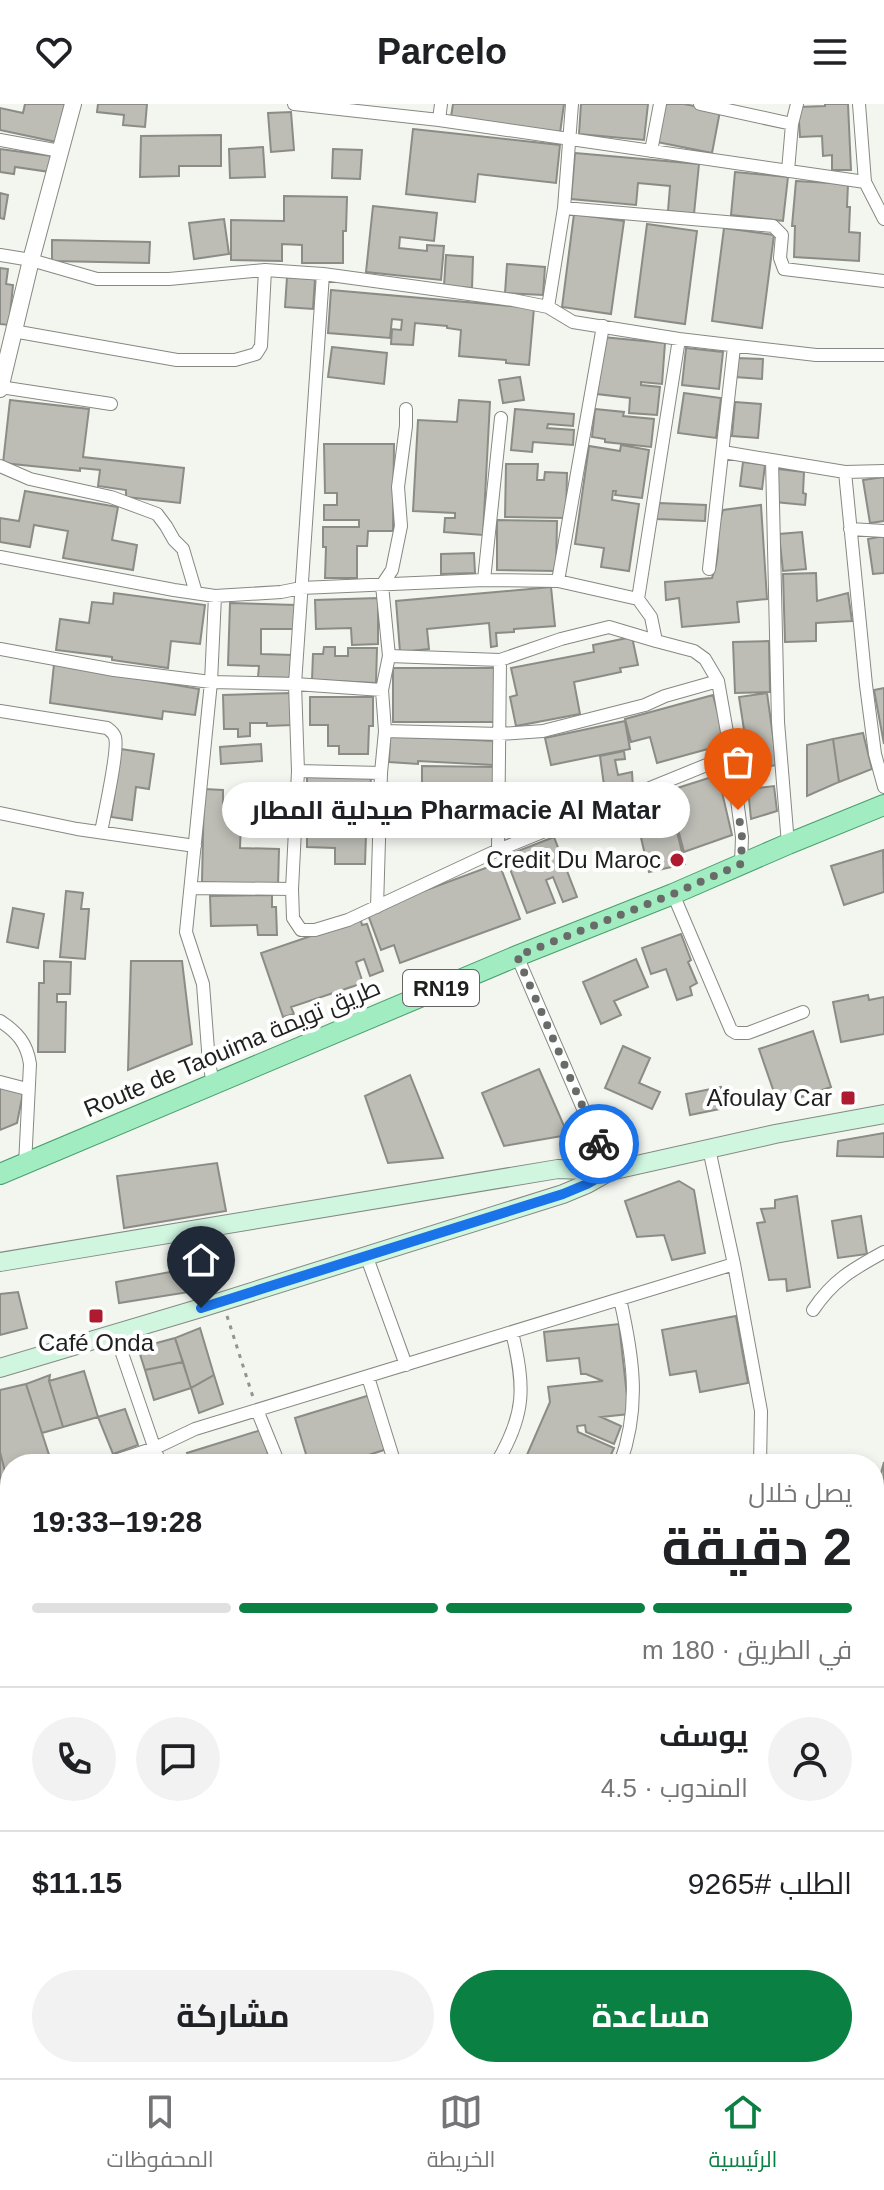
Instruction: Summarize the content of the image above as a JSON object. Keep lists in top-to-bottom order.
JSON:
{
  "streets": {
    "main road": ["RN19", "Route de Taouima طريق تويمة"]
  },
  "places": {
    "other": ["Pharmacie Al Matar صيدلية المطار", "Credit Du Maroc"],
    "transit": ["Afoulay Car", "Café Onda"]
  },
  "page": {
    "header": "Parcelo",
    "bubble": "Pharmacie Al Matar صيدلية المطار",
    "heading": ["2 دقيقة", "يصل خلال", "19:28–19:33"],
    "panel": [
      "يوسف",
      "المندوب · 4.5",
      "الطلب #9265",
      "$11.15"
    ],
    "bar": "في الطريق · 180 m",
    "buttons": ["مساعدة", "مشاركة"],
    "tabs": ["الرئيسية", "الخريطة", "المحفوظات"]
  }
}
